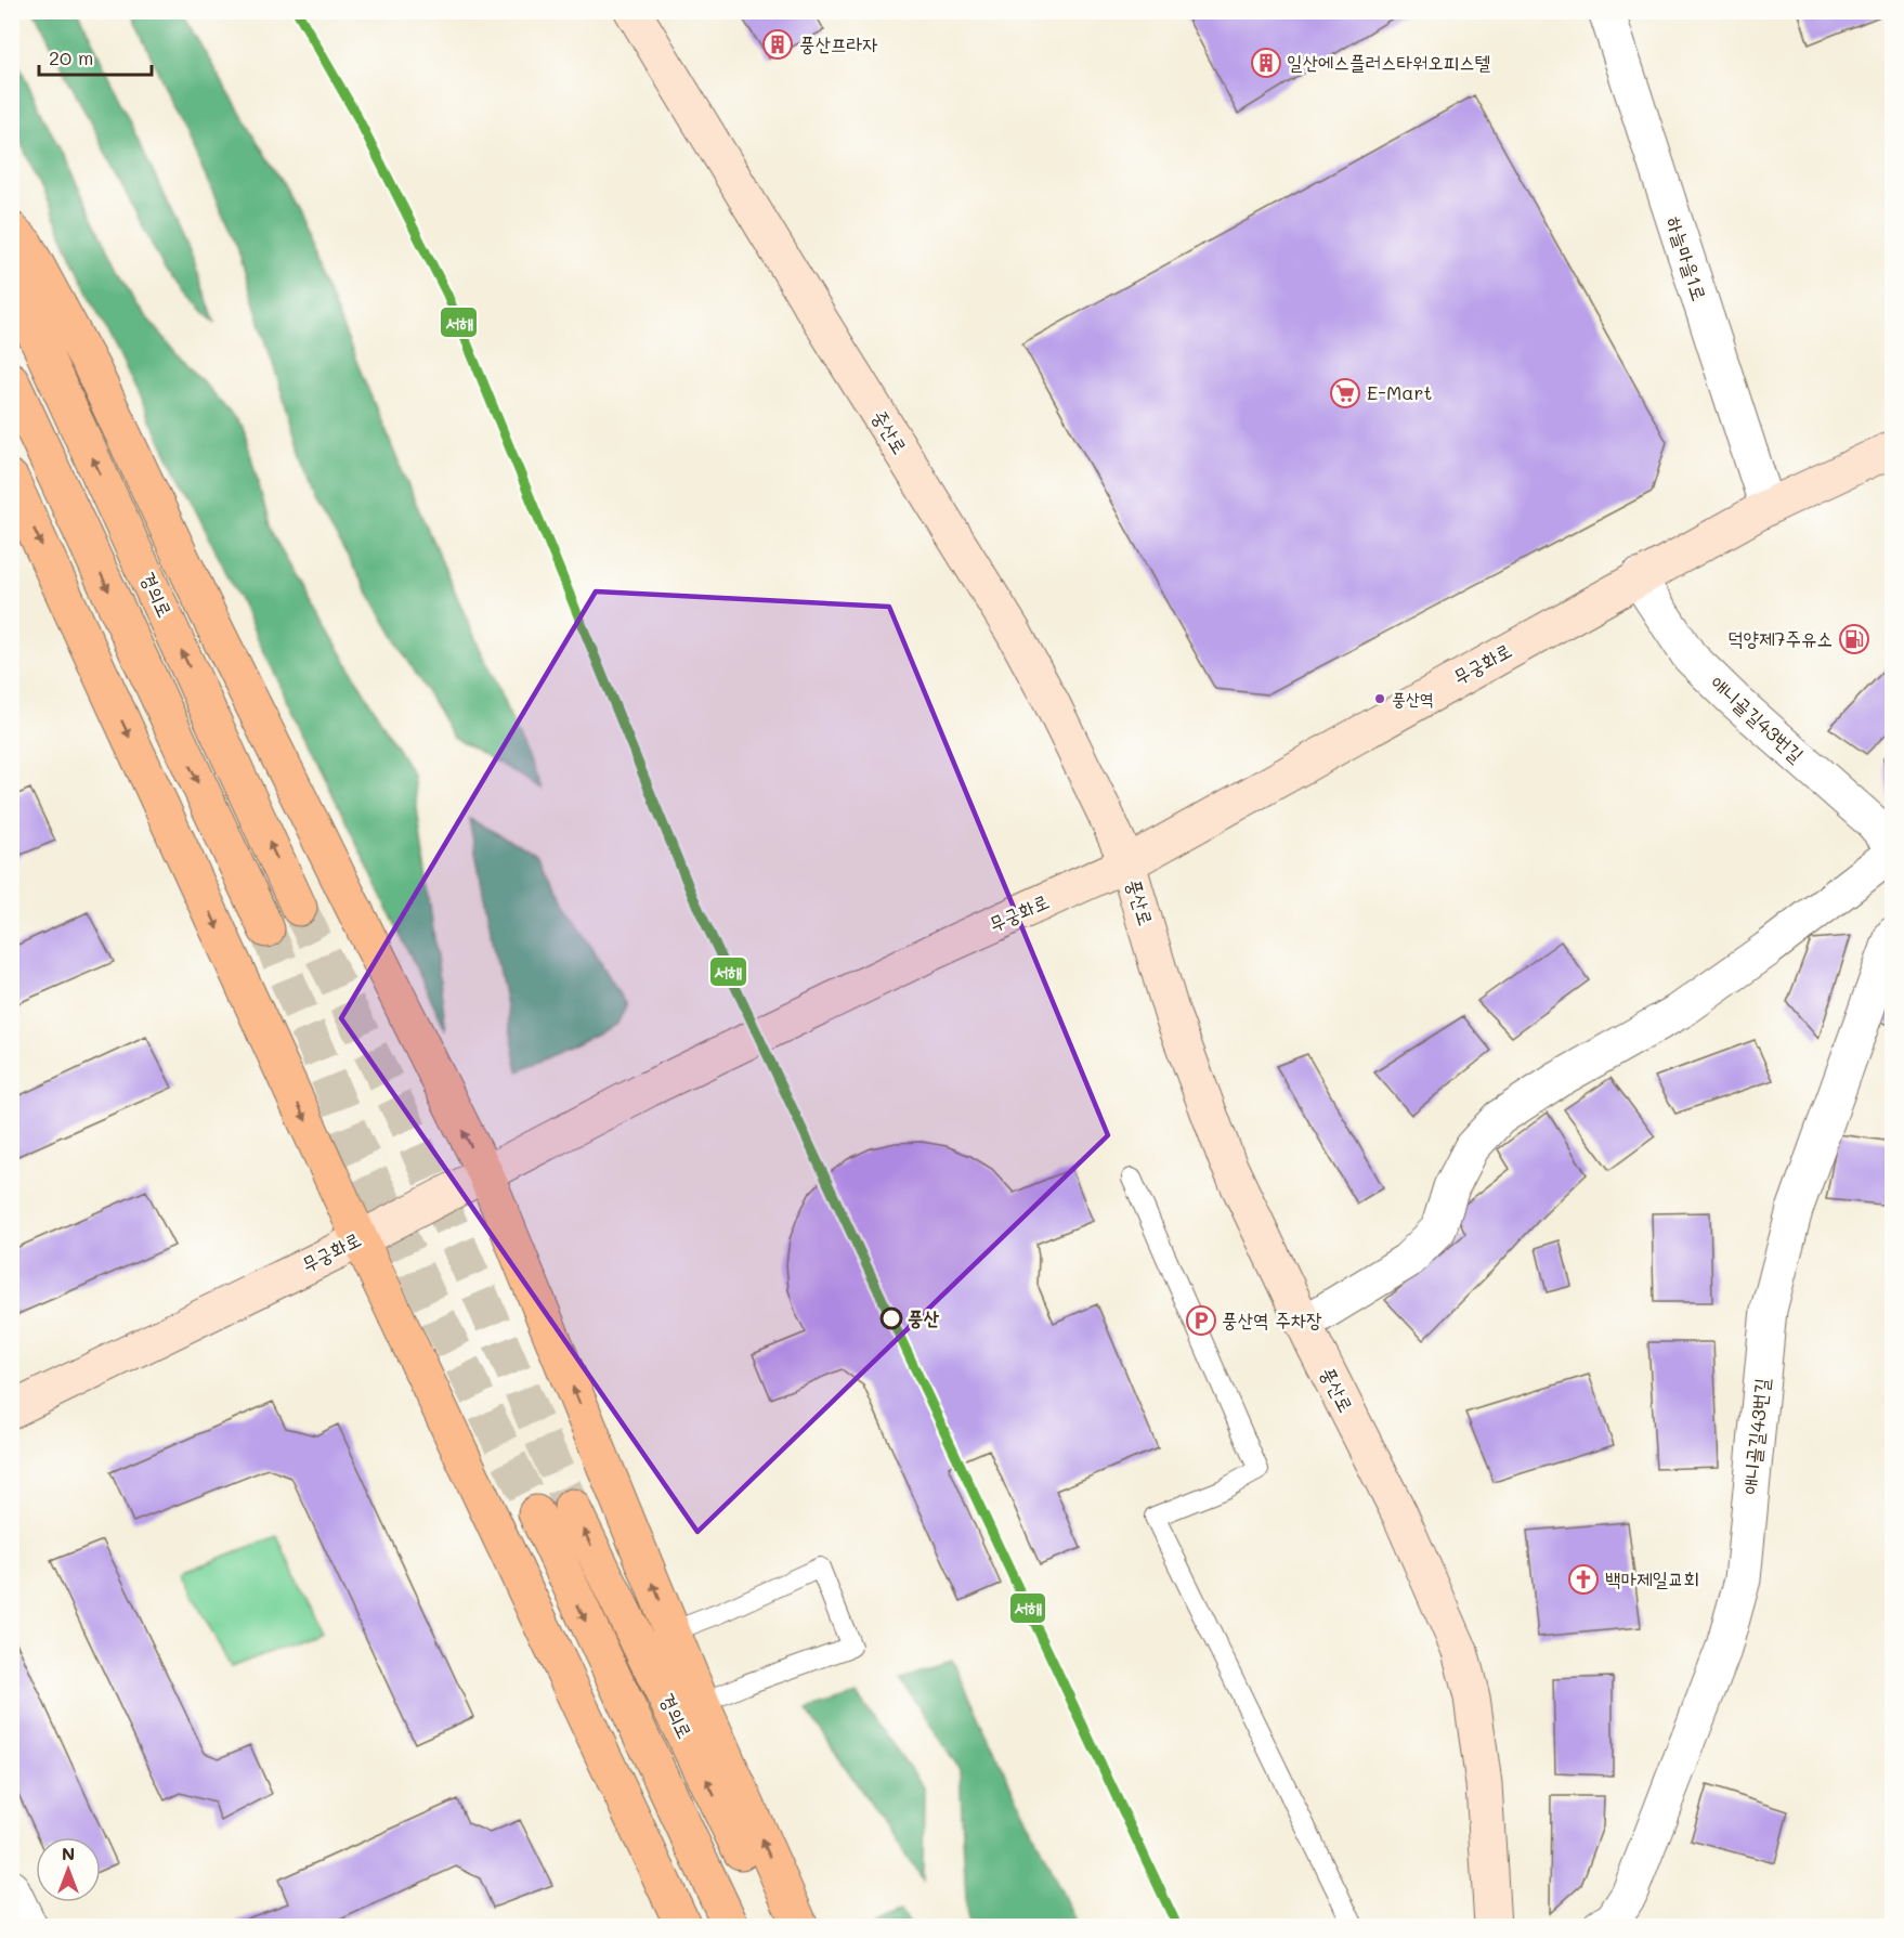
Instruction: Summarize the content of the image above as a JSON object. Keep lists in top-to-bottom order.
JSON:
{
  "streets": {
    "main road": [
      "중산로",
      "경의로",
      "무궁화로",
      "풍산로"
    ],
    "street": ["하늘마을1로", "애니골길43번길"]
  },
  "crossings": [
    ["하늘마을1로", "무궁화로"],
    ["중산로", "무궁화로"],
    ["중산로", "풍산로"],
    ["무궁화로", "애니골길43번길"],
    ["무궁화로", "풍산로"]
  ],
  "places": {
    "building": ["풍산프라자", "일산에스플러스타워오피스텔"],
    "supermarket": ["E-Mart"],
    "fuel station": ["덕양제7주유소"],
    "other": ["풍산역", "풍산"],
    "parking": ["풍산역 주차장"],
    "church": ["백마제일교회"]
  },
  "lines": ["transit line 서해"],
  "scale_bar": "20 m",
  "north": "top"
}
